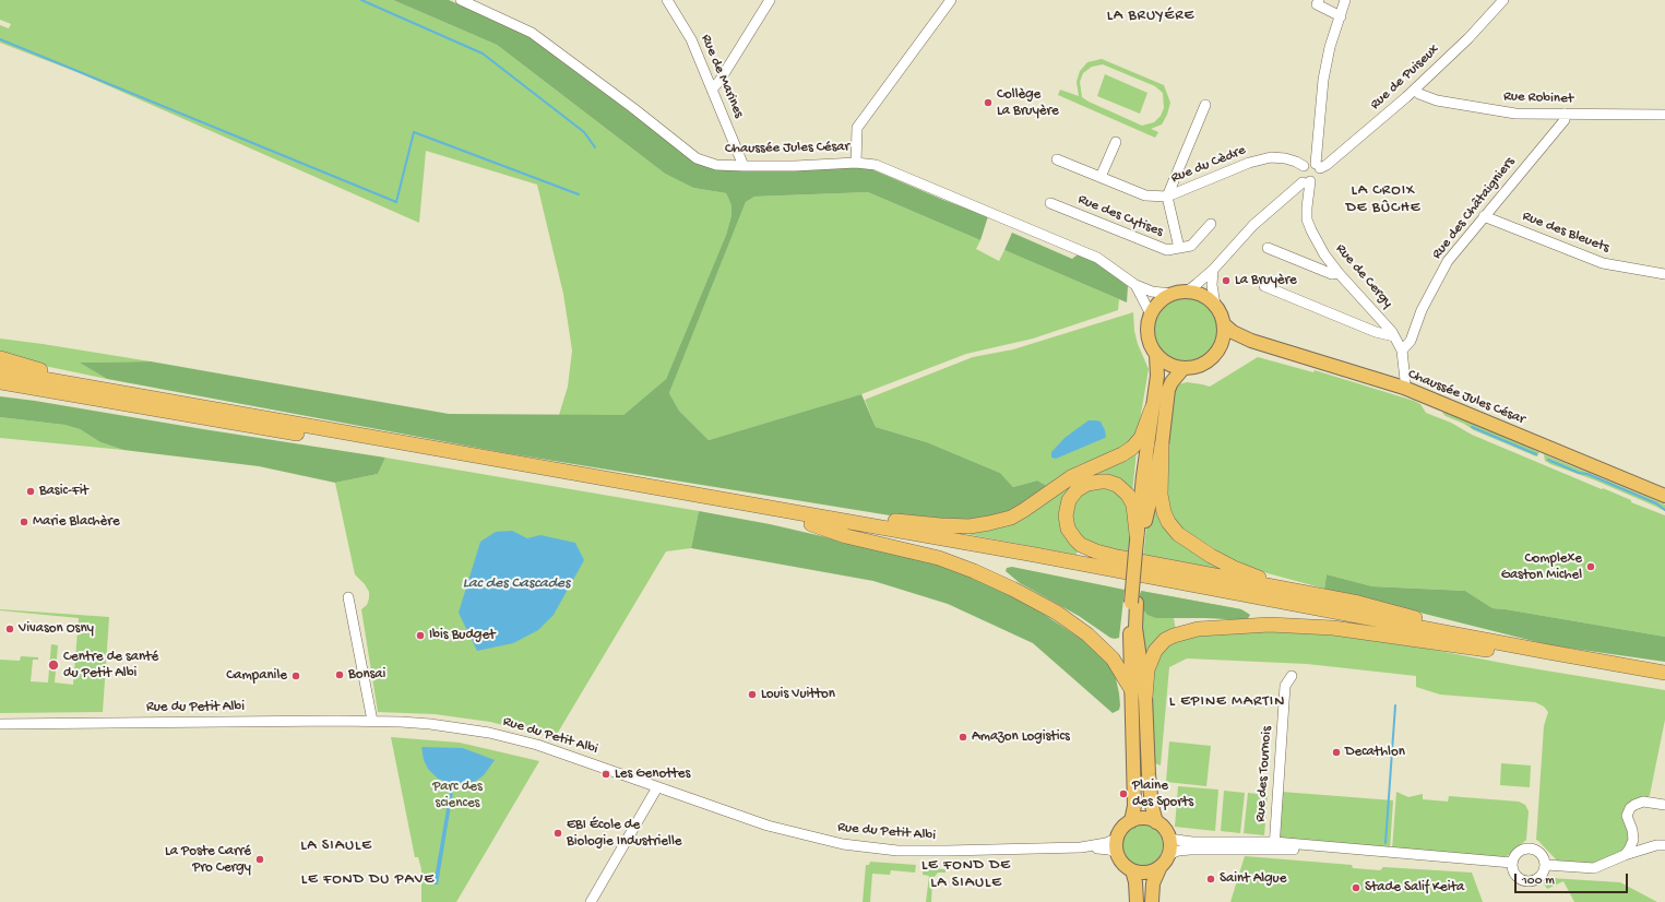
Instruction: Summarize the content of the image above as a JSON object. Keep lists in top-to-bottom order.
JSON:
{
  "streets": {
    "main road": ["Chaussée Jules César"],
    "street": [
      "Rue de Marines",
      "Rue de Puiseux",
      "Rue Robinet",
      "Rue du Cèdre",
      "Rue des Châtaigniers",
      "Rue des Cytises",
      "Rue des Bleuets",
      "Rue de Cergy",
      "Rue du Petit Albi",
      "Rue des Tournois"
    ]
  },
  "crossings": [
    ["Rue de Marines", "Chaussée Jules César"],
    ["Rue de Puiseux", "Rue Robinet"],
    ["Rue Robinet", "Rue des Châtaigniers"],
    ["Chaussée Jules César", "Rue de Cergy"],
    ["Rue du Cèdre", "Rue des Cytises"],
    ["Rue du Cèdre", "Rue de Cergy"],
    ["Rue des Châtaigniers", "Rue des Bleuets"],
    ["Rue des Châtaigniers", "Rue de Cergy"]
  ],
  "districts": [
    "LA BRUYÉRE",
    "LA CROIX DE BÛCHE",
    "L EPINE MARTIN",
    "LA SIAULE",
    "LE FOND DE LA SIAULE",
    "LE FOND DU PAVE"
  ],
  "water": ["Lac des Cascades"],
  "parks": ["Parc des sciences"],
  "places": [
    "Collège La Bruyère",
    "La Bruyère",
    "Basic-Fit",
    "Marie Blachère",
    "Complexe Gaston Michel",
    "Vivason Osny",
    "Ibis Budget",
    "Centre de santé du Petit Albi",
    "Bonsai",
    "Campanile",
    "Louis Vuitton",
    "Amazon Logistics",
    "Decathlon",
    "Les Genottes",
    "Plaine des Sports",
    "EBI École de Biologie Industrielle",
    "La Poste Carré Pro Cergy",
    "Saint Algue",
    "Stade Salif Keita"
  ],
  "scale_bar": "100 m"
}
